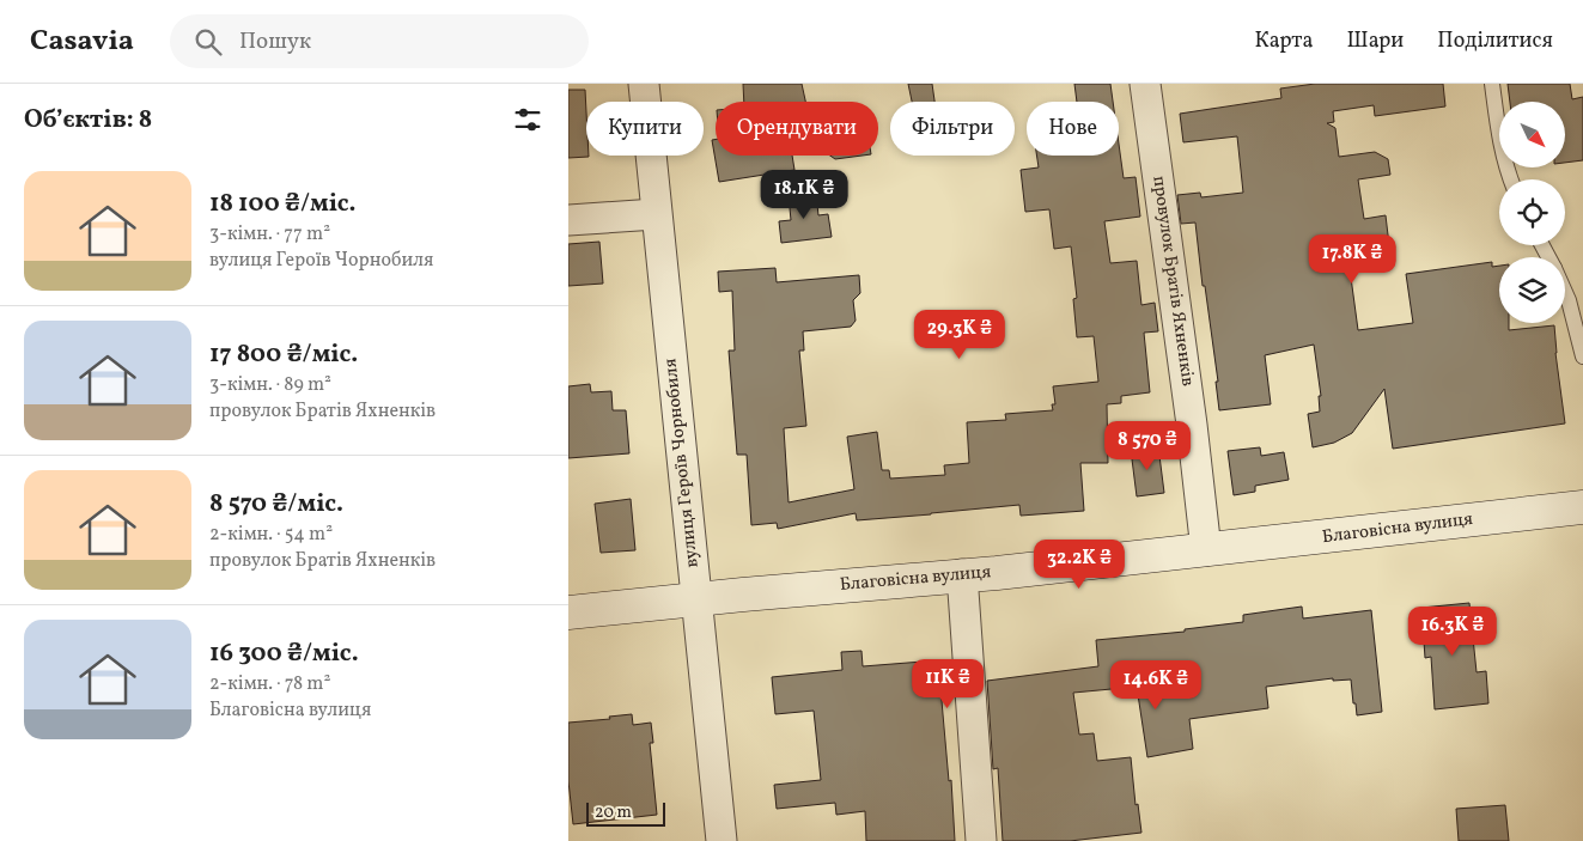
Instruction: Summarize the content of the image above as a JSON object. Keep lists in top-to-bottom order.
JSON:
{
  "streets": {
    "main road": ["Благовісна вулиця"],
    "street": ["провулок Братів Яхненків", "вулиця Героїв Чорнобиля"]
  },
  "crossings": [
    ["провулок Братів Яхненків", "Благовісна вулиця"],
    ["вулиця Героїв Чорнобиля", "Благовісна вулиця"]
  ],
  "scale_bar": "20 m",
  "north": "bottom right",
  "page": {
    "header": "Casavia",
    "search": "Пошук",
    "nav": ["Карта", "Шари", "Поділитися"],
    "heading": "Об’єктів: 8",
    "chip": [
      "Купити",
      "Орендувати",
      "Фільтри",
      "Нове"
    ],
    "list": [
      {
        "name": "18 100 ₴/міс.",
        "note": "3-кімн. · 77 m² · вулиця Героїв Чорнобиля"
      },
      {
        "name": "17 800 ₴/міс.",
        "note": "3-кімн. · 89 m² · провулок Братів Яхненків"
      },
      {
        "name": "8 570 ₴/міс.",
        "note": "2-кімн. · 54 m² · провулок Братів Яхненків"
      },
      {
        "name": "16 300 ₴/міс.",
        "note": "2-кімн. · 78 m² · Благовісна вулиця"
      }
    ],
    "price": [
      "18.1K ₴",
      "17.8K ₴",
      "29.3K ₴",
      "8 570 ₴",
      "32.2K ₴",
      "16.3K ₴",
      "11K ₴",
      "14.6K ₴"
    ],
    "scale": "20 m"
  }
}
